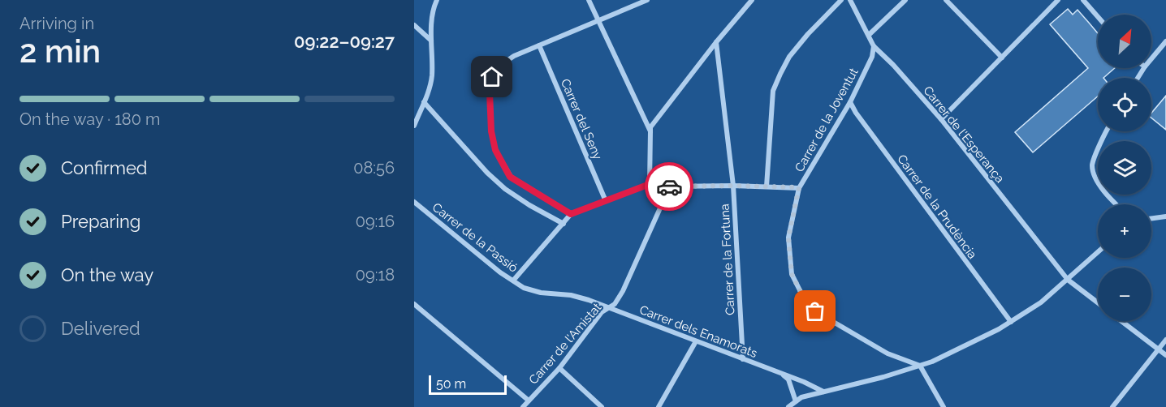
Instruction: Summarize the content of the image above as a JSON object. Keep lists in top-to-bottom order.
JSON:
{
  "streets": {
    "street": [
      "Carrer del Seny",
      "Carrer de la Joventut",
      "Carrer de l'Esperança",
      "Carrer de la Prudència",
      "Carrer de la Passió",
      "Carrer de la Fortuna",
      "Carrer dels Enamorats",
      "Carrer de l'Amistat"
    ]
  },
  "crossings": [
    ["Carrer de la Joventut", "Carrer de l'Esperança"],
    ["Carrer de la Joventut", "Carrer de la Prudència"],
    ["Carrer de la Passió", "Carrer dels Enamorats"],
    ["Carrer de la Passió", "Carrer de l'Amistat"],
    ["Carrer de la Fortuna", "Carrer dels Enamorats"],
    ["Carrer dels Enamorats", "Carrer de l'Amistat"]
  ],
  "scale_bar": "50 m",
  "north": "top right",
  "page": {
    "heading": ["2 min", "Arriving in", "09:22–09:27"],
    "map_buttons": ["+", "−"],
    "bar": "On the way · 180 m",
    "list": [
      ["Confirmed", "08:56"],
      ["Preparing", "09:16"],
      ["On the way", "09:18"],
      "Delivered"
    ],
    "scale": "50 m"
  }
}
